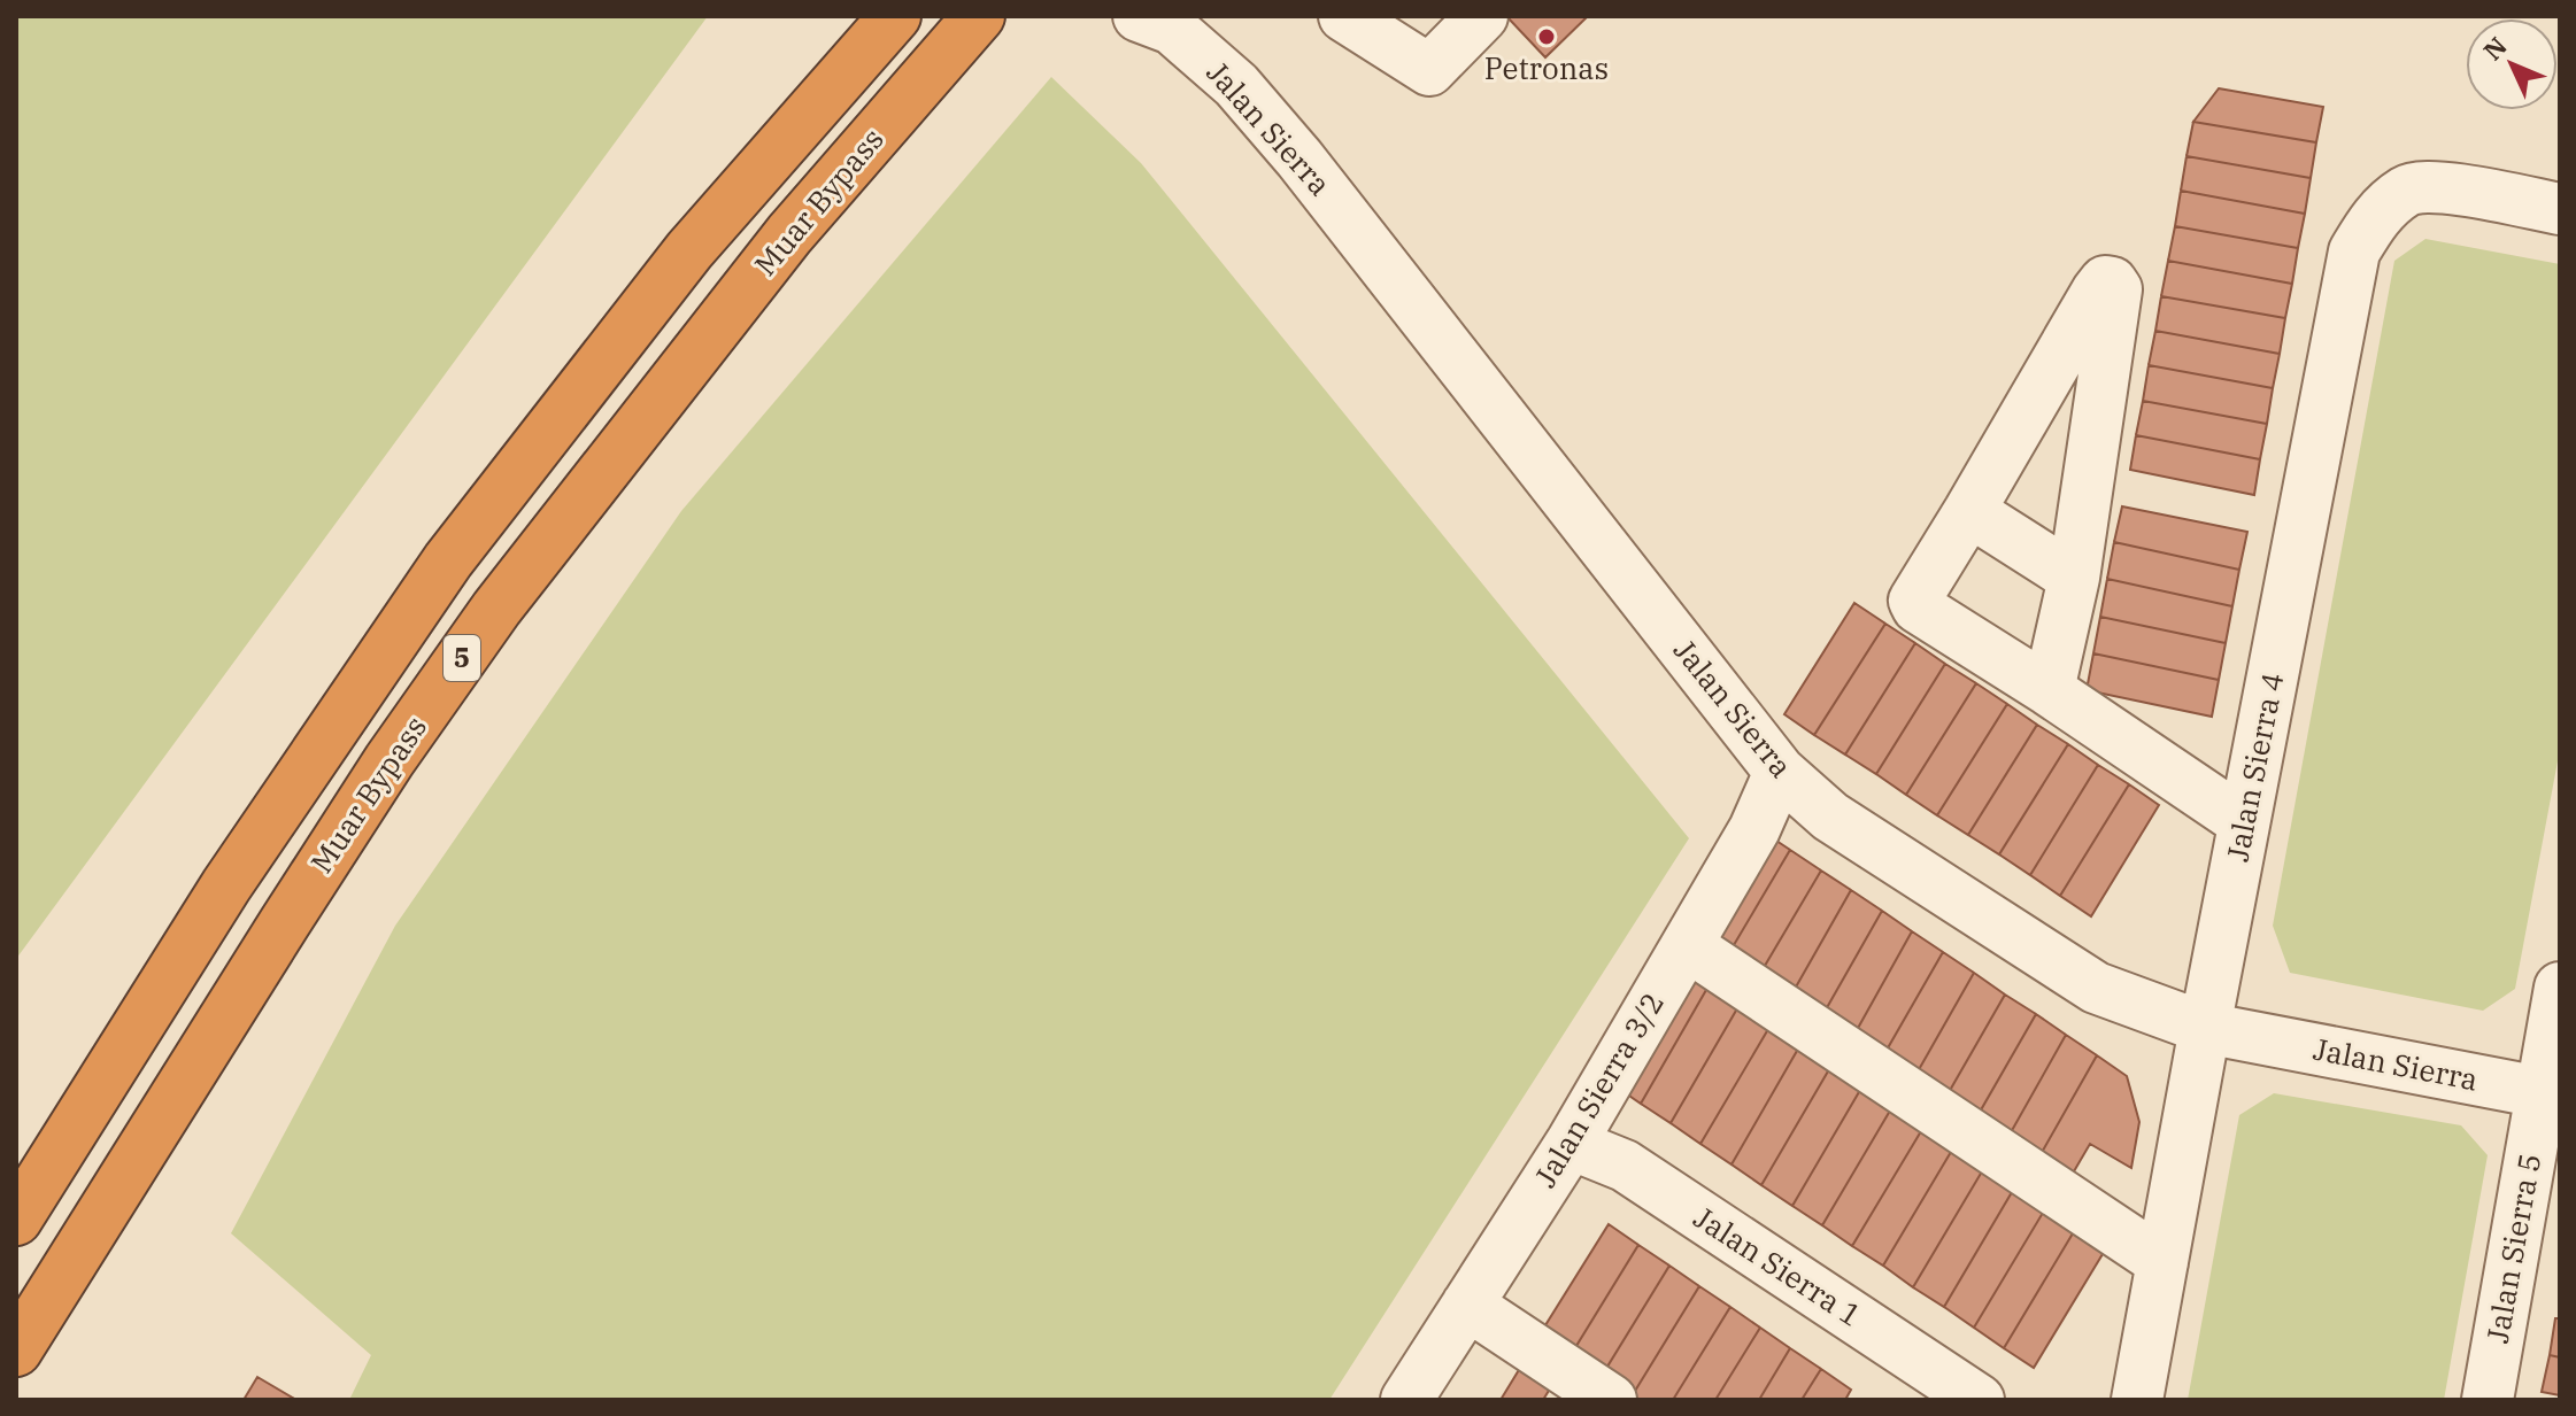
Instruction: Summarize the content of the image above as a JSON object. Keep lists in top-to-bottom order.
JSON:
{
  "streets": {
    "highway": ["Muar Bypass", "5"],
    "street": [
      "Jalan Sierra",
      "Jalan Sierra 4",
      "Jalan Sierra 3/2",
      "Jalan Sierra 5",
      "Jalan Sierra 1"
    ]
  },
  "crossings": [
    ["Jalan Sierra", "Jalan Sierra 4"],
    ["Jalan Sierra", "Jalan Sierra 3/2"],
    ["Jalan Sierra", "Jalan Sierra 5"],
    ["Jalan Sierra 3/2", "Jalan Sierra 1"]
  ],
  "places": ["Petronas"],
  "north": "top left"
}
